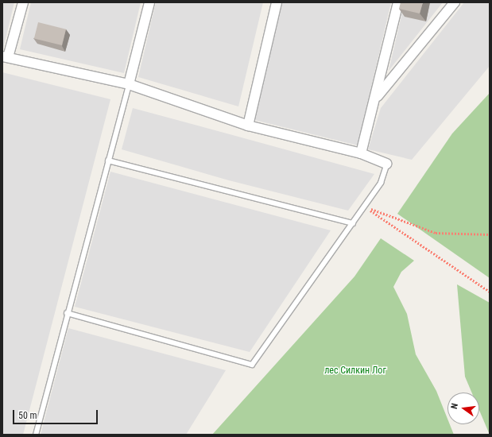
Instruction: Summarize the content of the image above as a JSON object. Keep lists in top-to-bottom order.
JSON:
{
  "parks": ["лес Силкин Лог"],
  "scale_bar": "50 m",
  "north": "left"
}
